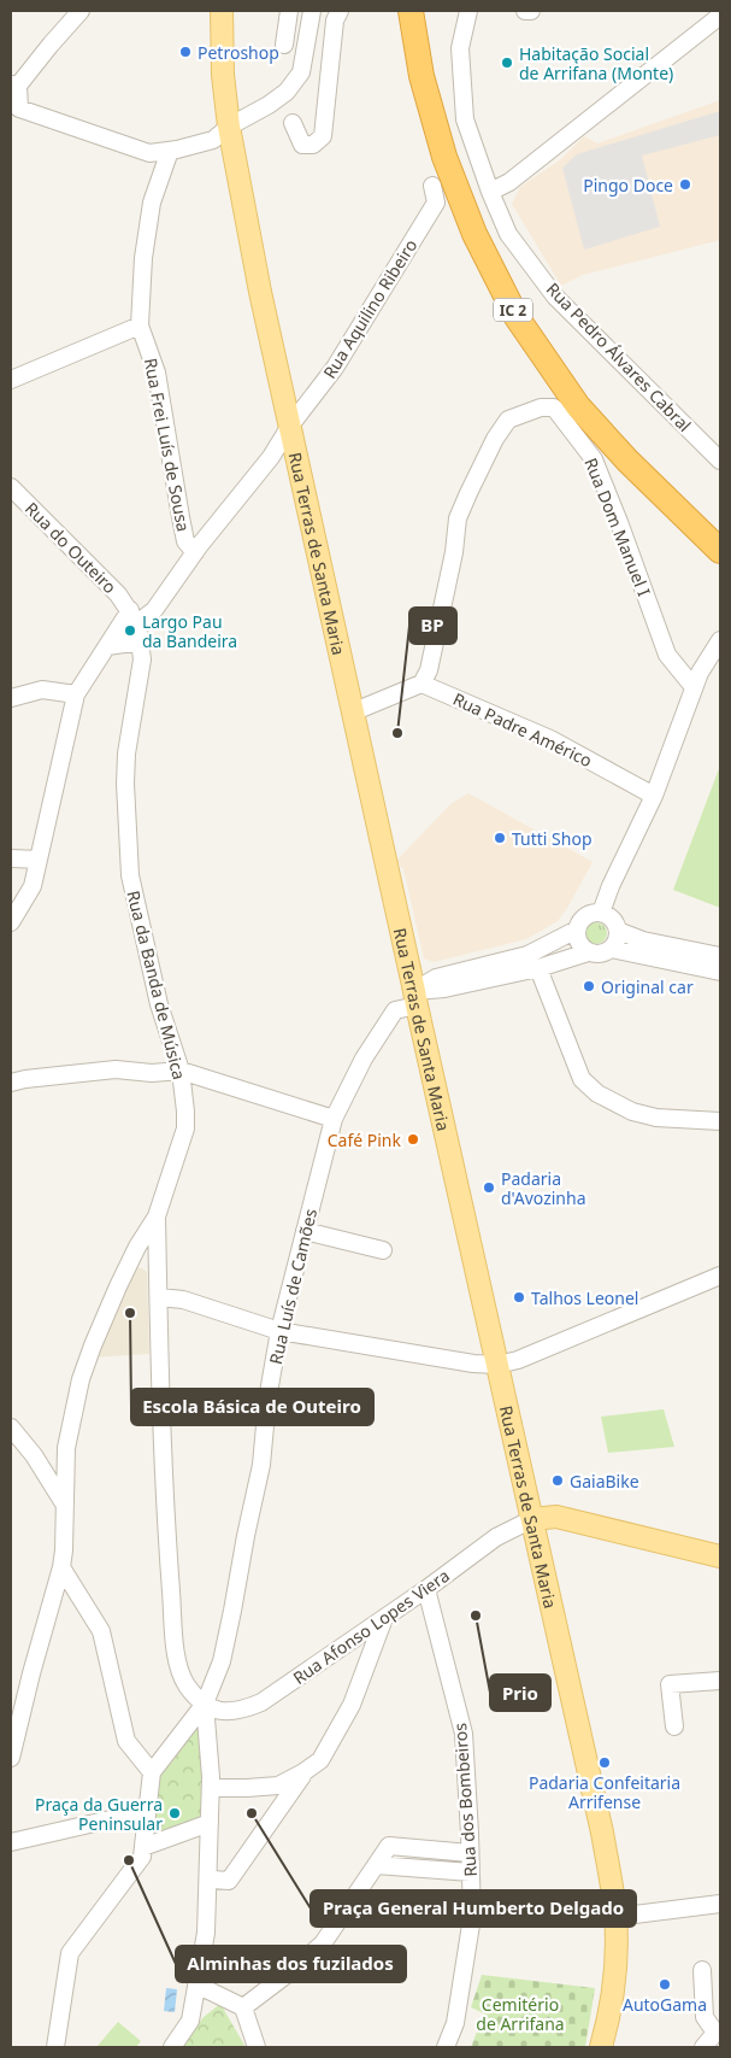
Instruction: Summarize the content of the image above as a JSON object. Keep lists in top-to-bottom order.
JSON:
{
  "streets": {
    "highway": ["IC 2"],
    "main road": ["Rua Terras de Santa Maria"],
    "street": [
      "Rua Aquilino Ribeiro",
      "Rua Pedro Álvares Cabral",
      "Rua Frei Luís de Sousa",
      "Rua Dom Manuel I",
      "Rua do Outeiro",
      "Rua Padre Américo",
      "Rua da Banda de Música",
      "Rua Luís de Camões",
      "Rua Afonso Lopes Viera",
      "Rua dos Bombeiros"
    ]
  },
  "crossings": [
    ["Rua Aquilino Ribeiro", "Rua Frei Luís de Sousa"],
    ["Rua Aquilino Ribeiro", "Rua do Outeiro"],
    ["Rua Aquilino Ribeiro", "Rua Terras de Santa Maria"],
    ["Rua Dom Manuel I", "Rua Padre Américo"],
    ["Rua Terras de Santa Maria", "Rua Luís de Camões"],
    ["Rua Terras de Santa Maria", "Rua Afonso Lopes Viera"],
    ["Rua Luís de Camões", "Rua Afonso Lopes Viera"],
    ["Rua Afonso Lopes Viera", "Rua dos Bombeiros"]
  ],
  "parks": ["Cemitério de Arrifana"],
  "places": [
    "Petroshop",
    "Habitação Social de Arrifana (Monte)",
    "Pingo Doce",
    "Largo Pau da Bandeira",
    "BP",
    "Tutti Shop",
    "Original car",
    "Café Pink",
    "Padaria d'Avozinha",
    "Talhos Leonel",
    "Escola Básica de Outeiro",
    "GaiaBike",
    "Prio",
    "Padaria Confeitaria Arrifense",
    "Praça da Guerra Peninsular",
    "Praça General Humberto Delgado",
    "Alminhas dos fuzilados",
    "AutoGama"
  ]
}
